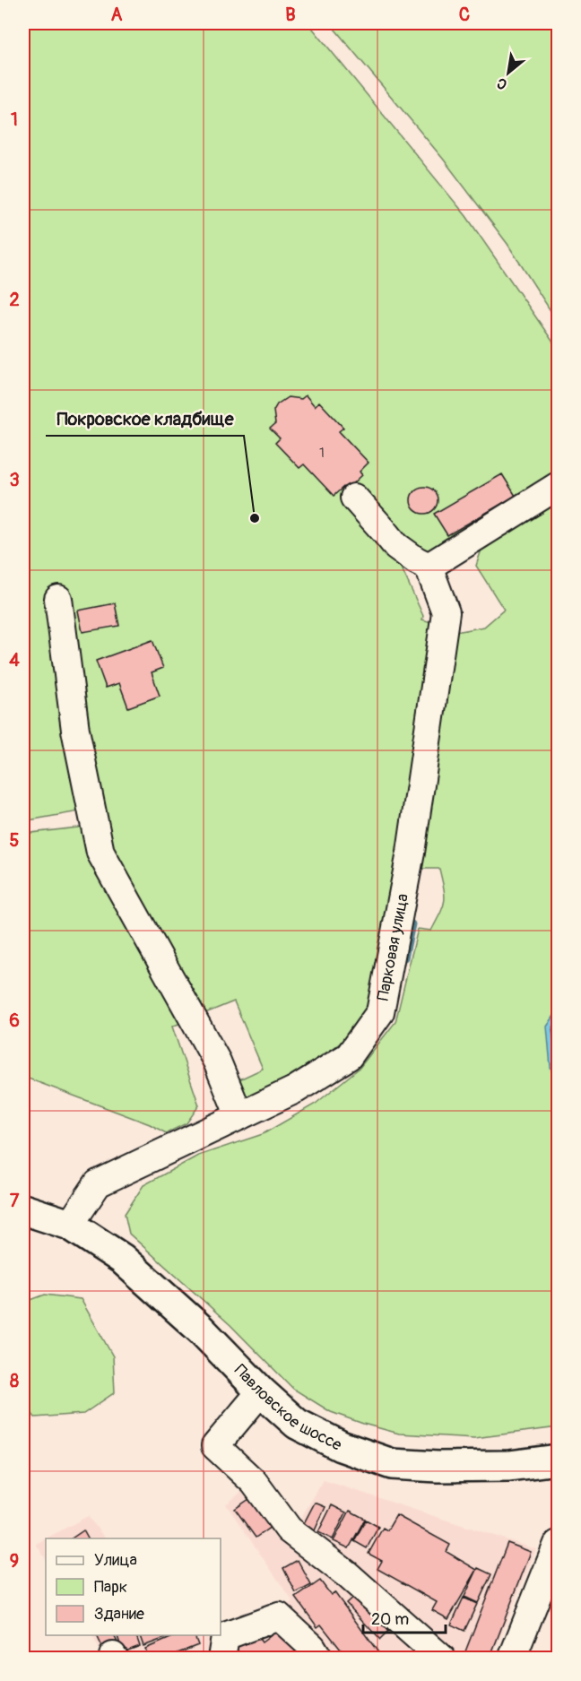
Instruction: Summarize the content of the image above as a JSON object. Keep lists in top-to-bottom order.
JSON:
{
  "streets": {
    "main road": ["Павловское шоссе"],
    "street": ["Парковая улица"]
  },
  "crossings": [
    ["Парковая улица", "Павловское шоссе"]
  ],
  "places": ["Покровское кладбище"],
  "house_numbers": ["1"],
  "legend": ["Улица", "Парк", "Здание"],
  "scale_bar": "20 m",
  "north": "bottom left",
  "grid": {
    "columns": ["A", "B", "C"],
    "rows": [
      "1",
      "2",
      "3",
      "4",
      "5",
      "6",
      "7",
      "8",
      "9"
    ]
  }
}
